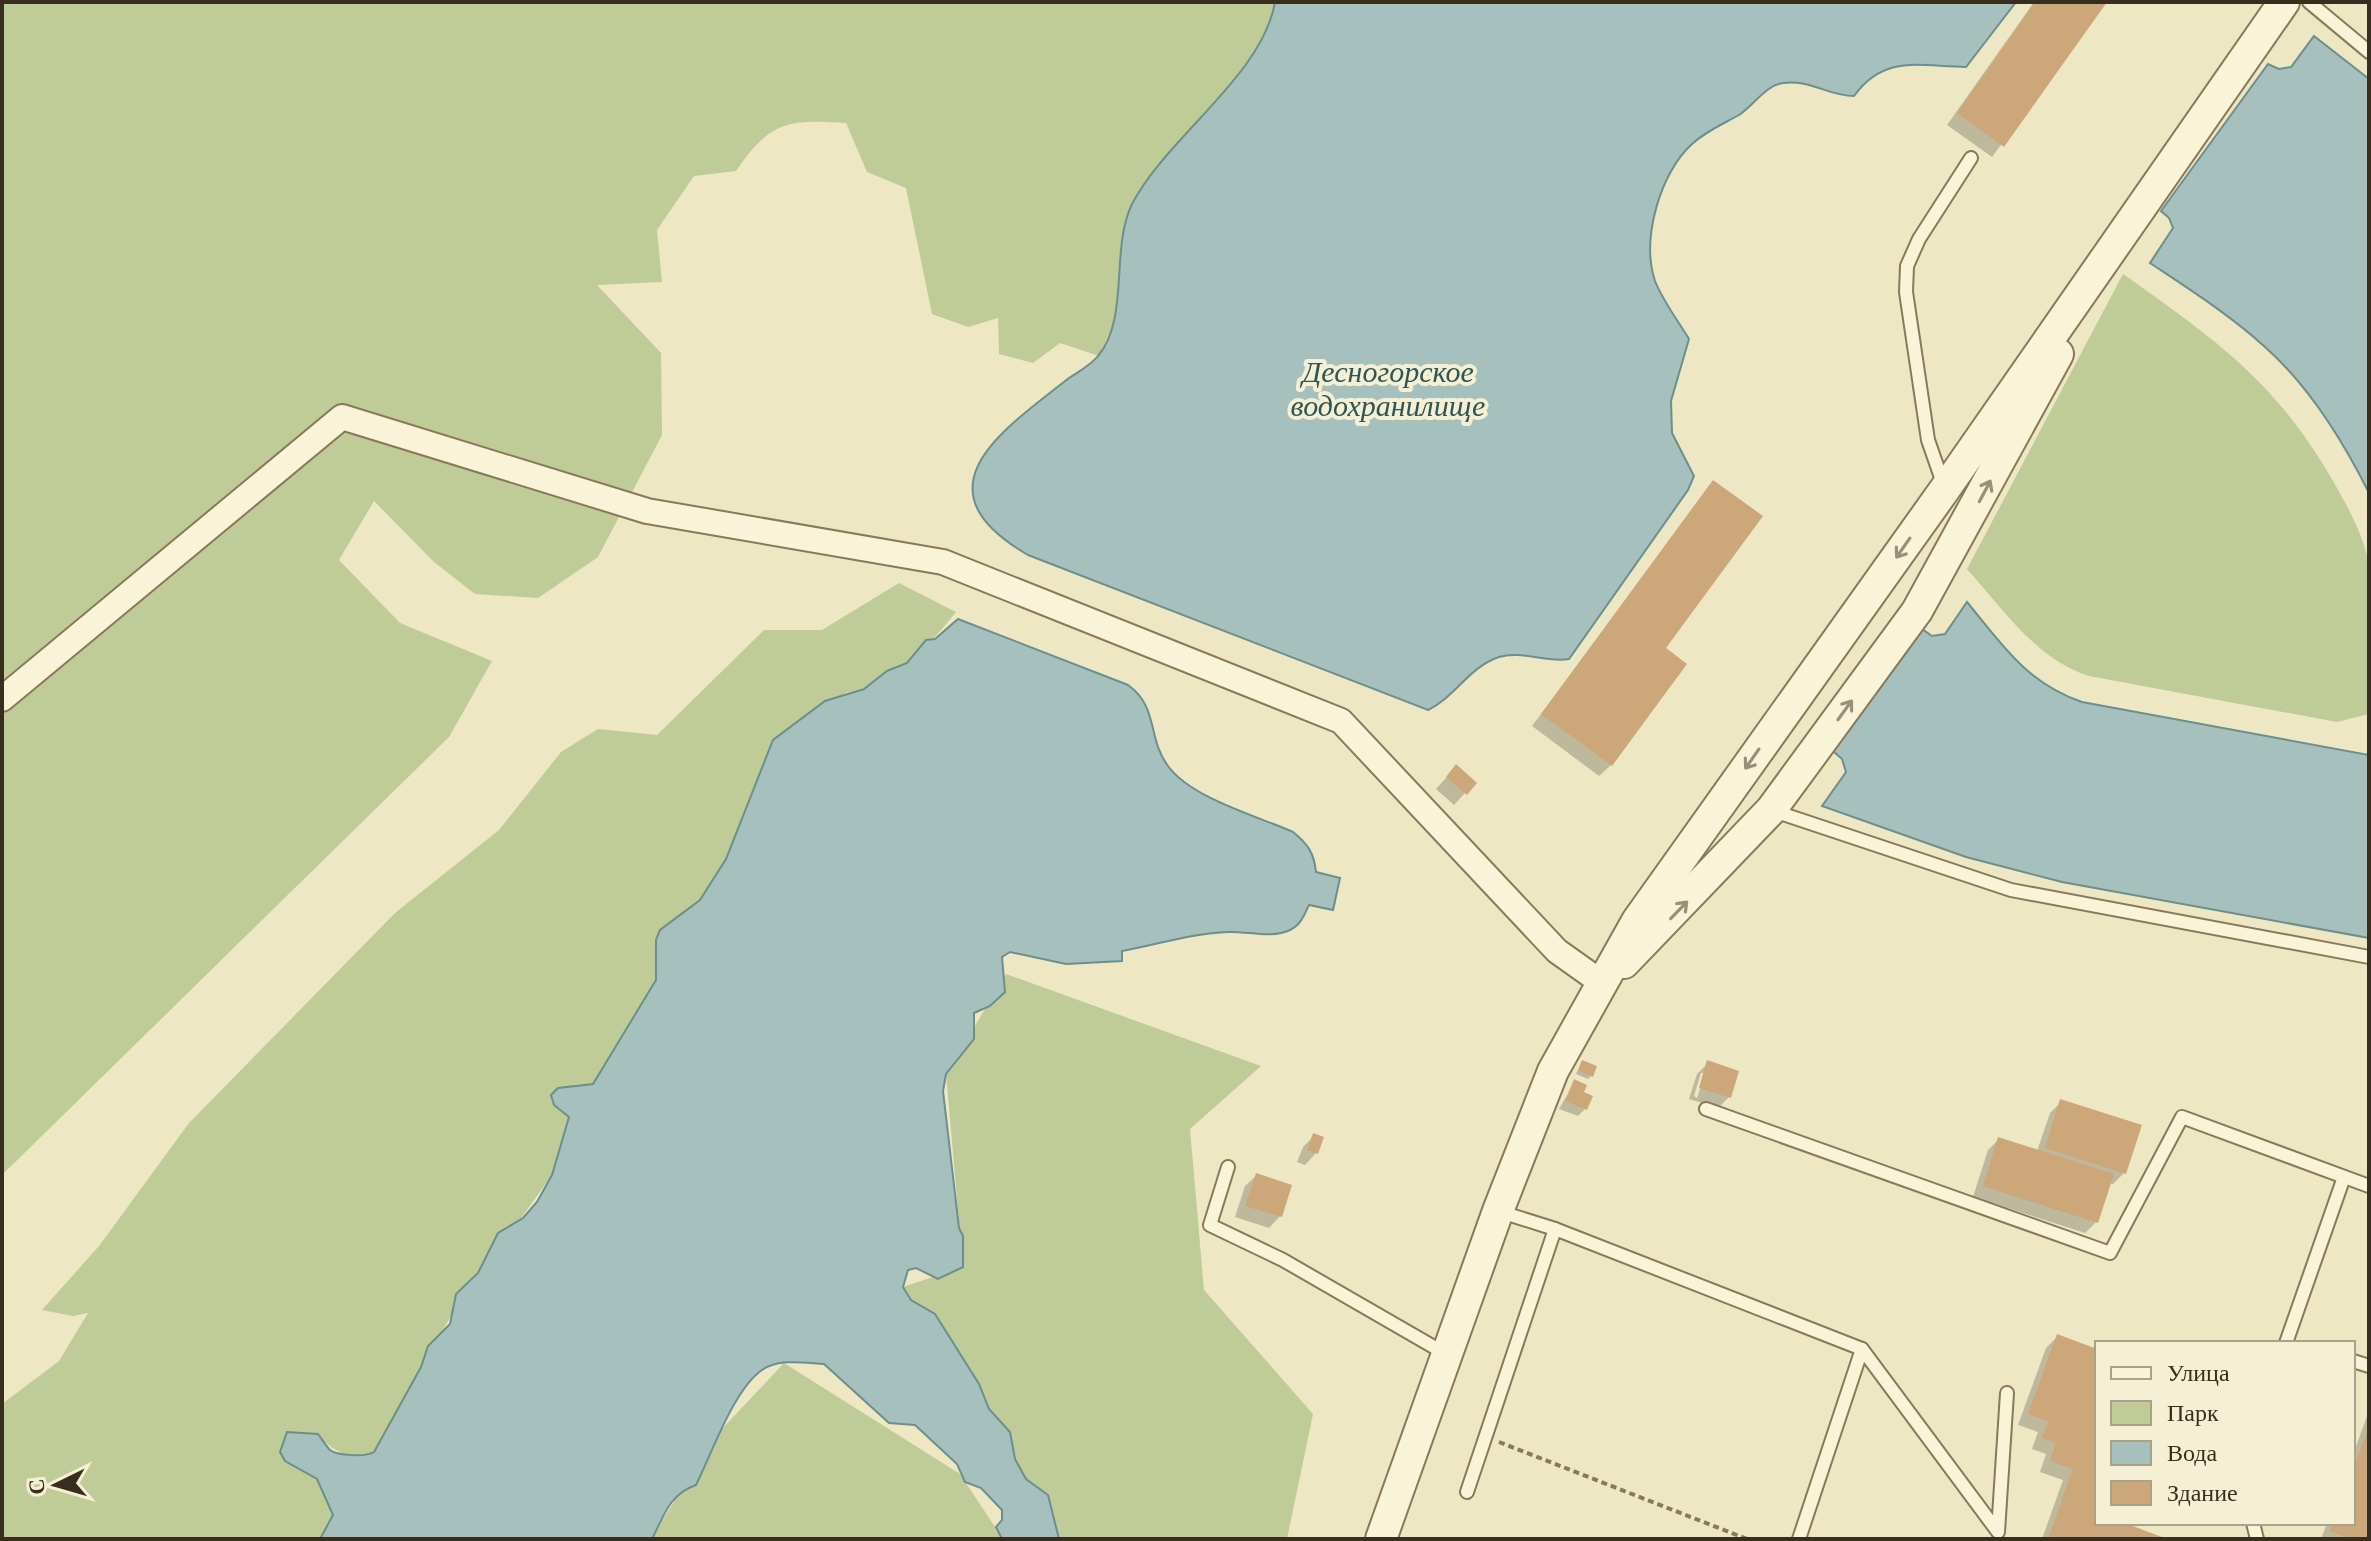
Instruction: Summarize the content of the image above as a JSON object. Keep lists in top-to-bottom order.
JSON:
{
  "water": ["Десногорское водохранилище"],
  "legend": [
    "Улица",
    "Парк",
    "Вода",
    "Здание"
  ],
  "north": "left"
}
